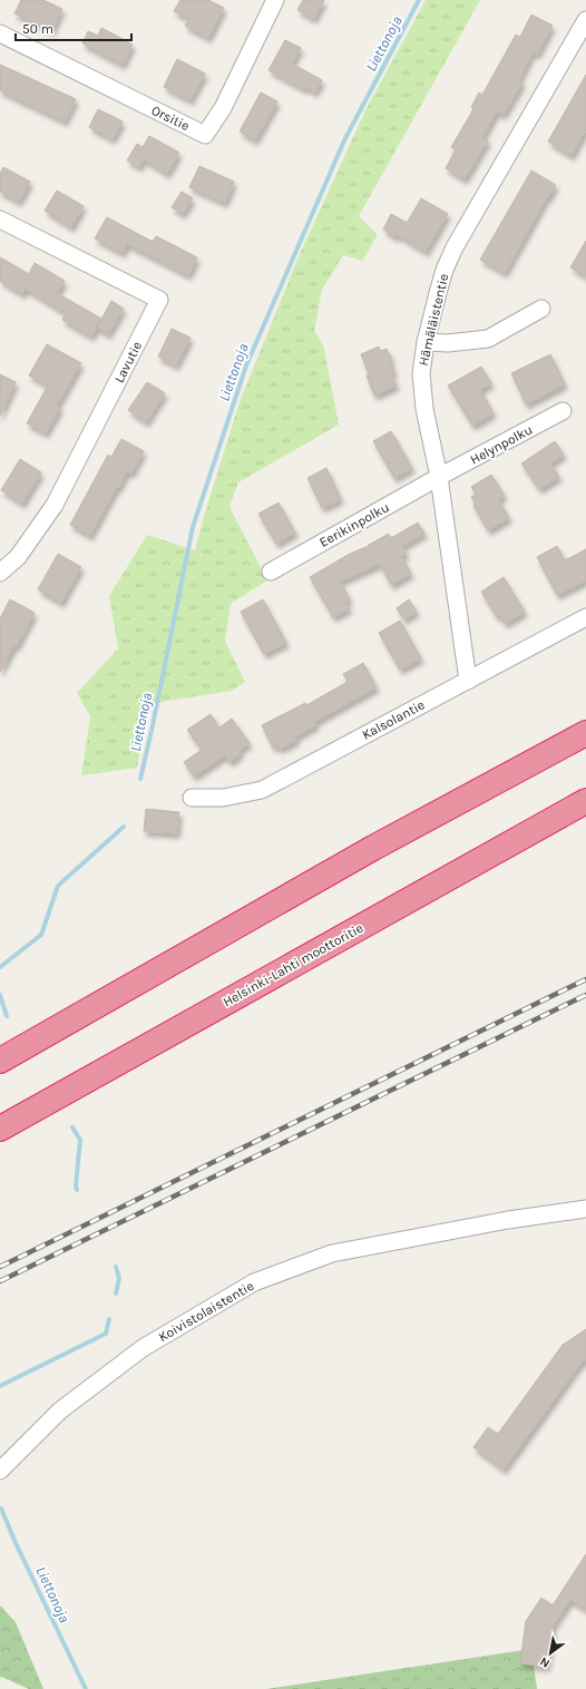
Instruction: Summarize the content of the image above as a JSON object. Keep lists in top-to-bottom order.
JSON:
{
  "streets": {
    "highway": ["Helsinki-Lahti moottoritie"],
    "street": [
      "Orsitie",
      "Hämäläistentie",
      "Lavutie",
      "Helynpolku",
      "Eerikinpolku",
      "Kalsolantie",
      "Koivistolaistentie"
    ]
  },
  "crossings": [
    ["Hämäläistentie", "Helynpolku"],
    ["Hämäläistentie", "Eerikinpolku"],
    ["Hämäläistentie", "Kalsolantie"],
    ["Helynpolku", "Eerikinpolku"]
  ],
  "water": ["Liettonoja"],
  "scale_bar": "50 m",
  "north": "bottom left"
}
